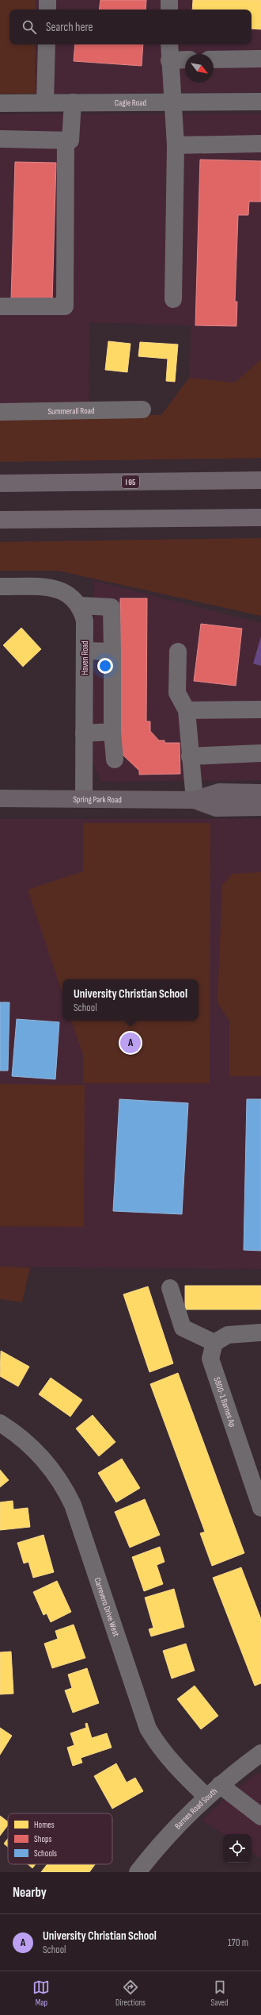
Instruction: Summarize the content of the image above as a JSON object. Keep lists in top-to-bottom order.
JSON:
{
  "streets": {
    "highway": ["I 95"],
    "main road": ["Spring Park Road"],
    "street": [
      "Cagle Road",
      "Summerall Road",
      "Haven Road",
      "5800-1 Barnes Ap",
      "Carrevero Drive West",
      "Barnes Road South"
    ]
  },
  "crossings": [
    ["Haven Road", "Spring Park Road"],
    ["Carrevero Drive West", "Barnes Road South"]
  ],
  "legend": ["Homes", "Shops", "Schools"],
  "north": "bottom right",
  "page": {
    "search": "Search here",
    "popup": ["University Christian School", "School"],
    "pins": "A",
    "heading": "Nearby",
    "list": [
      {
        "mark": "A",
        "name": "University Christian School",
        "note": "School",
        "value": "170 m"
      }
    ],
    "nav": ["Map", "Directions", "Saved"]
  }
}
